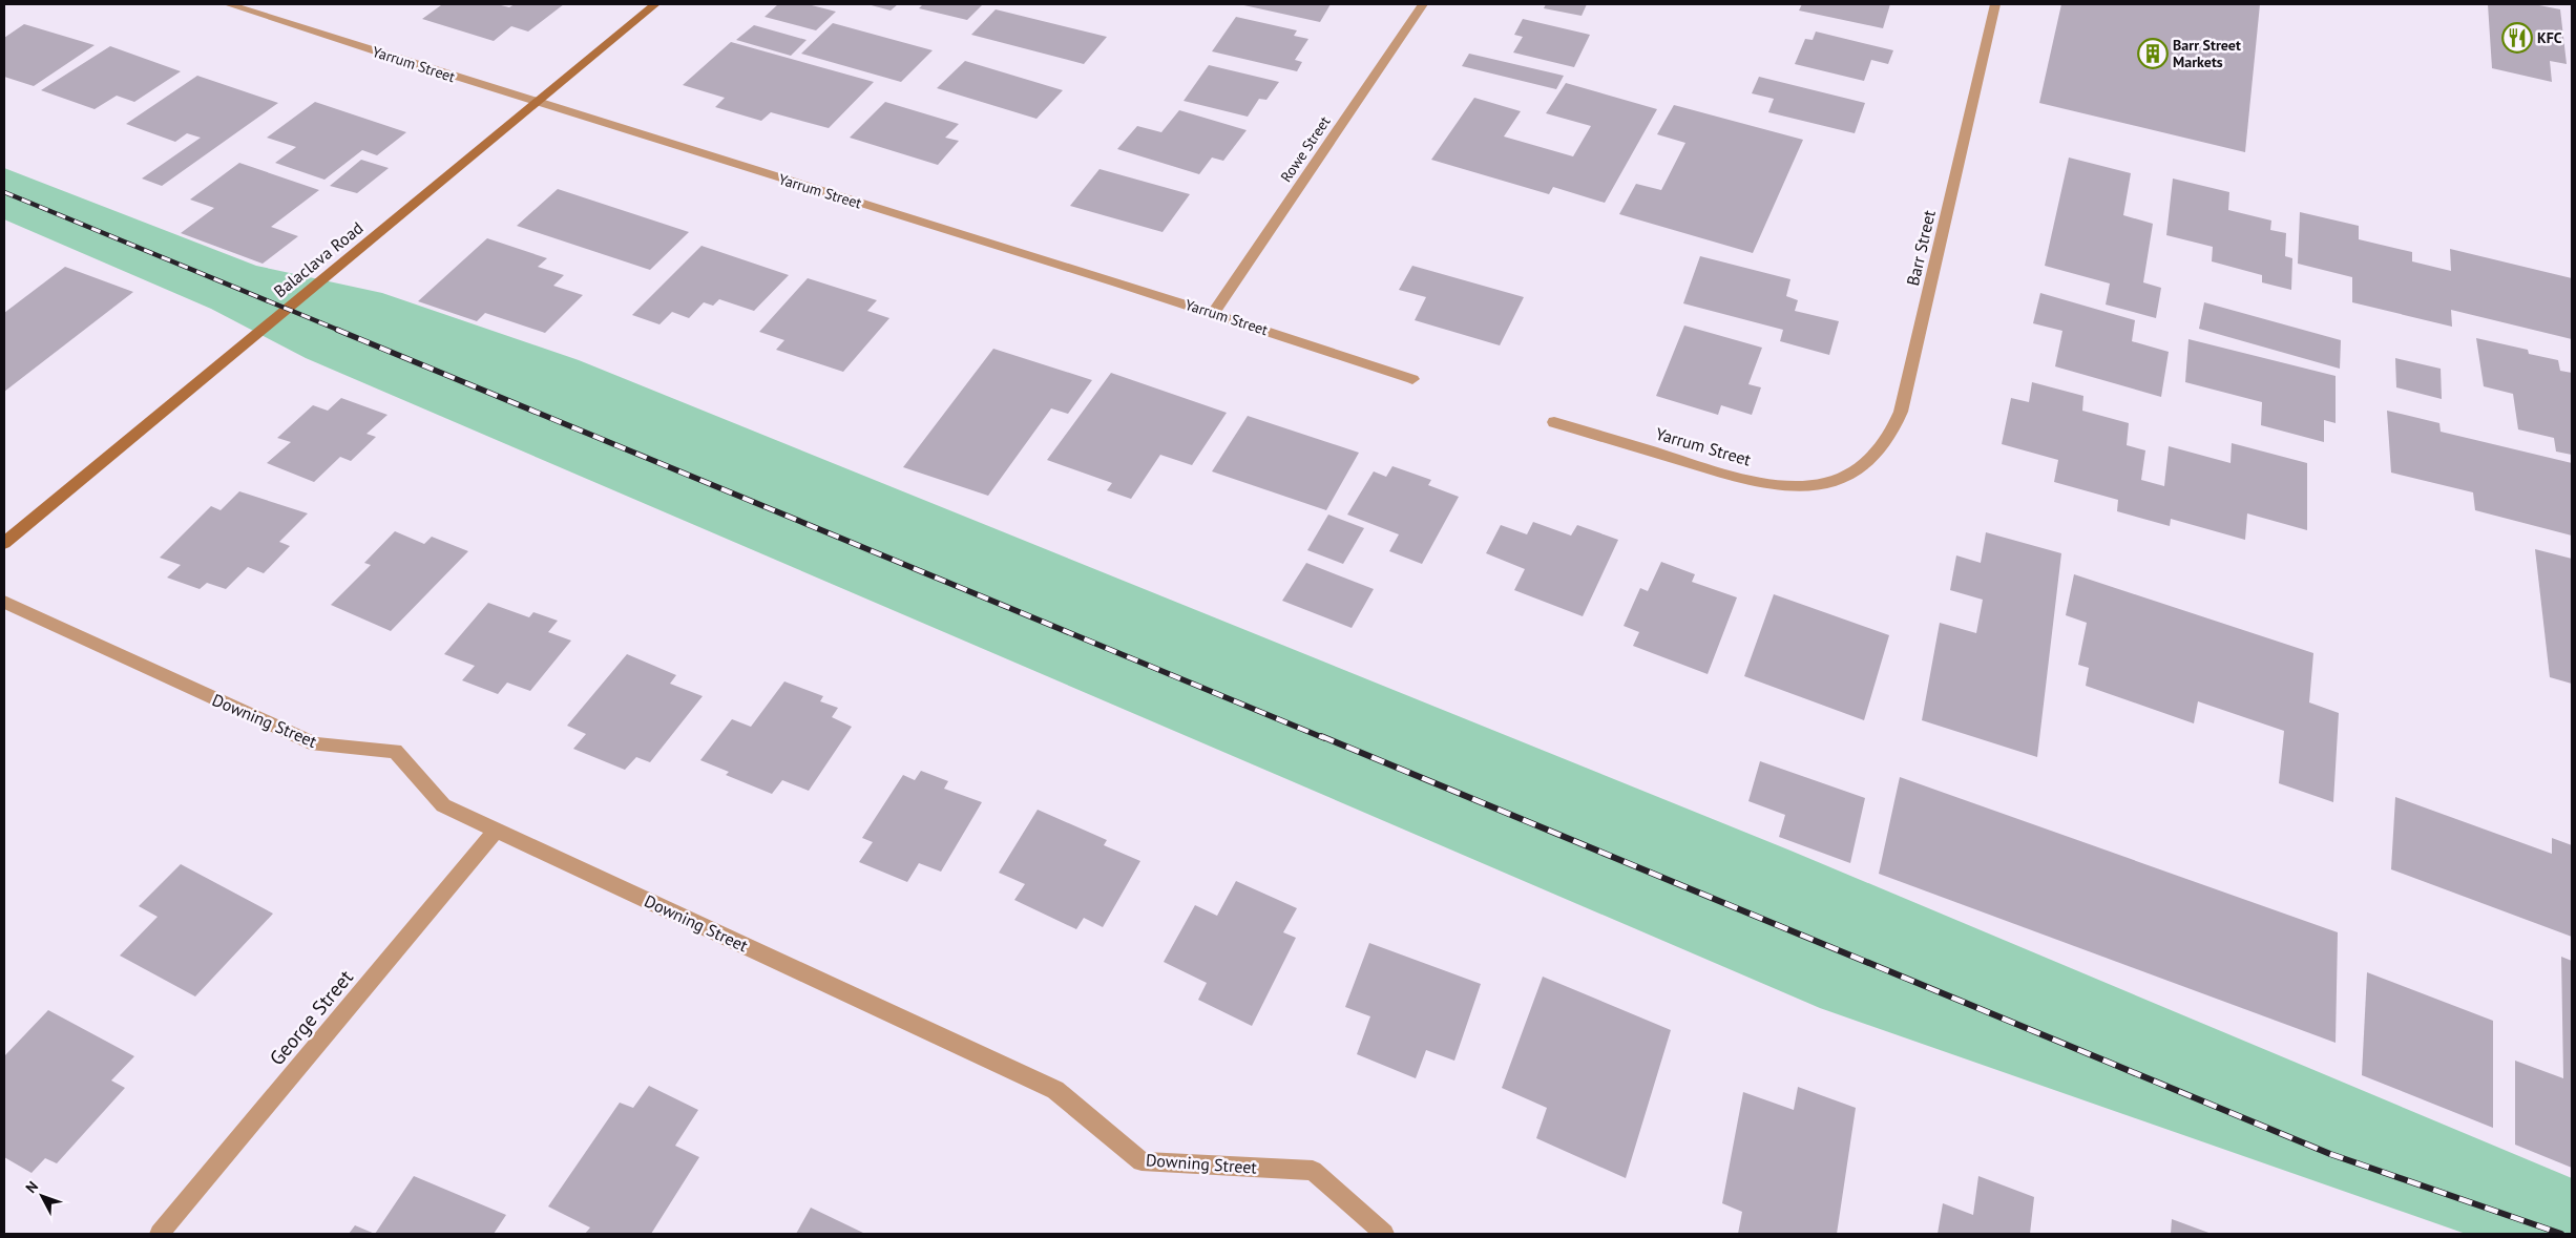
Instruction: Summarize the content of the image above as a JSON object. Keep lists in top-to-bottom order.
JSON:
{
  "streets": {
    "street": [
      "Yarrum Street",
      "Rowe Street",
      "Barr Street",
      "Balaclava Road",
      "Downing Street",
      "George Street"
    ]
  },
  "crossings": [
    ["Yarrum Street", "Rowe Street"],
    ["Yarrum Street", "Barr Street"],
    ["Yarrum Street", "Balaclava Road"],
    ["Downing Street", "George Street"]
  ],
  "places": {
    "restaurant": ["KFC"],
    "building": ["Barr Street Markets"]
  },
  "north": "top left"
}
